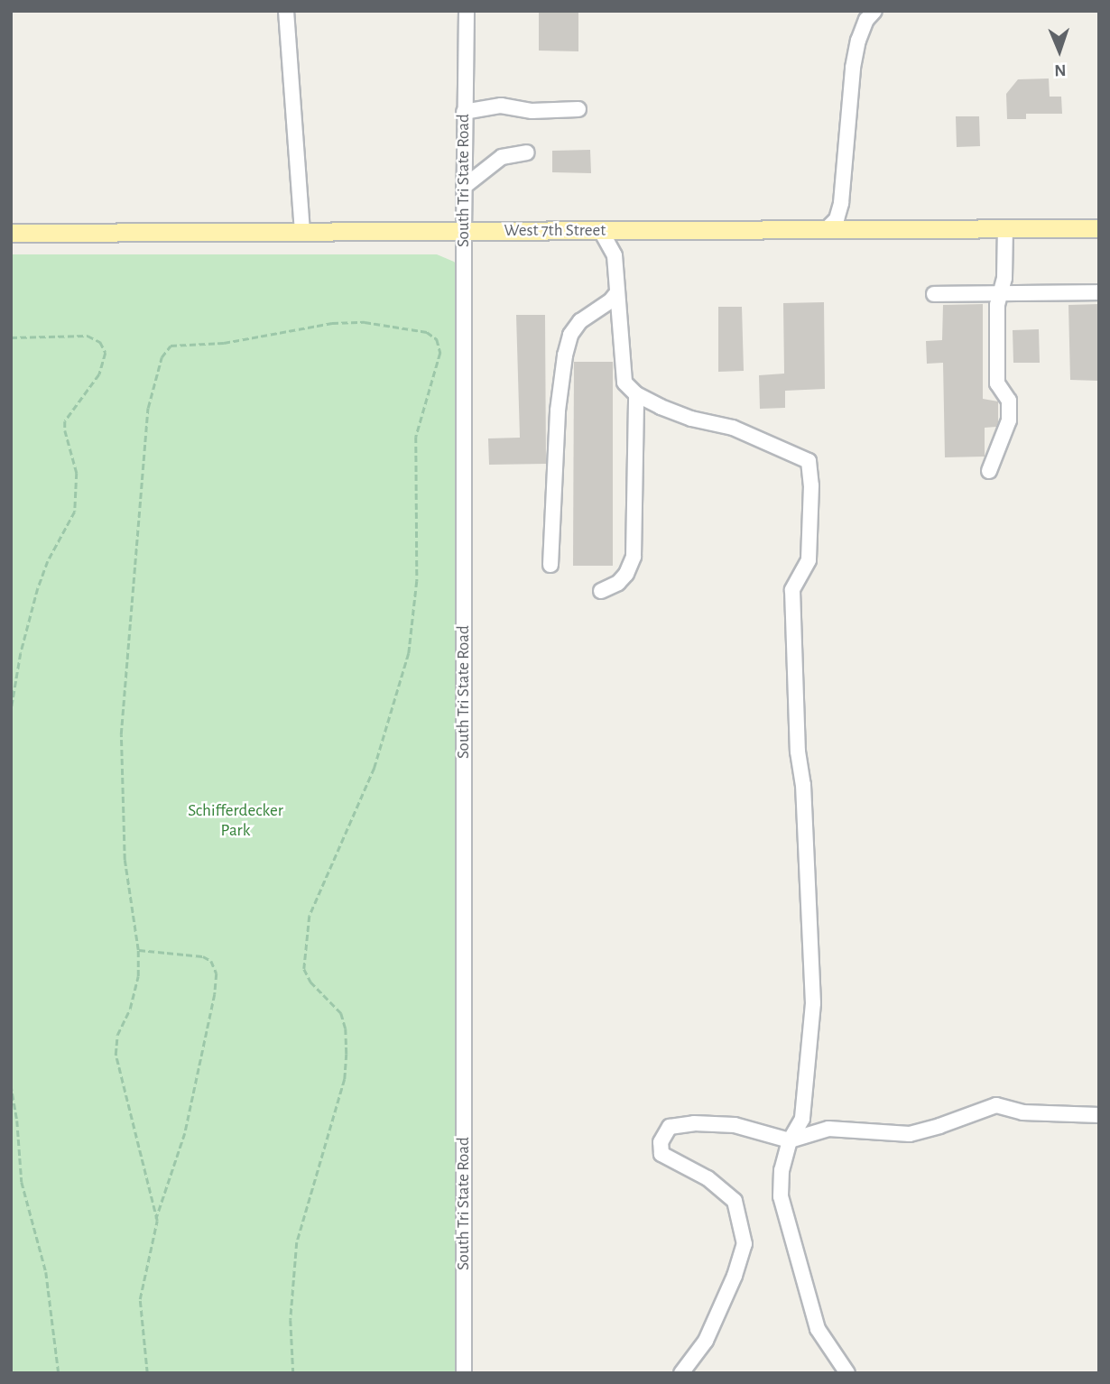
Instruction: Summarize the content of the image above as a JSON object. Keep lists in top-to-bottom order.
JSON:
{
  "streets": {
    "main road": ["West 7th Street"],
    "street": ["South Tri State Road"]
  },
  "crossings": [
    ["South Tri State Road", "West 7th Street"]
  ],
  "parks": ["Schifferdecker Park"],
  "north": "bottom"
}
